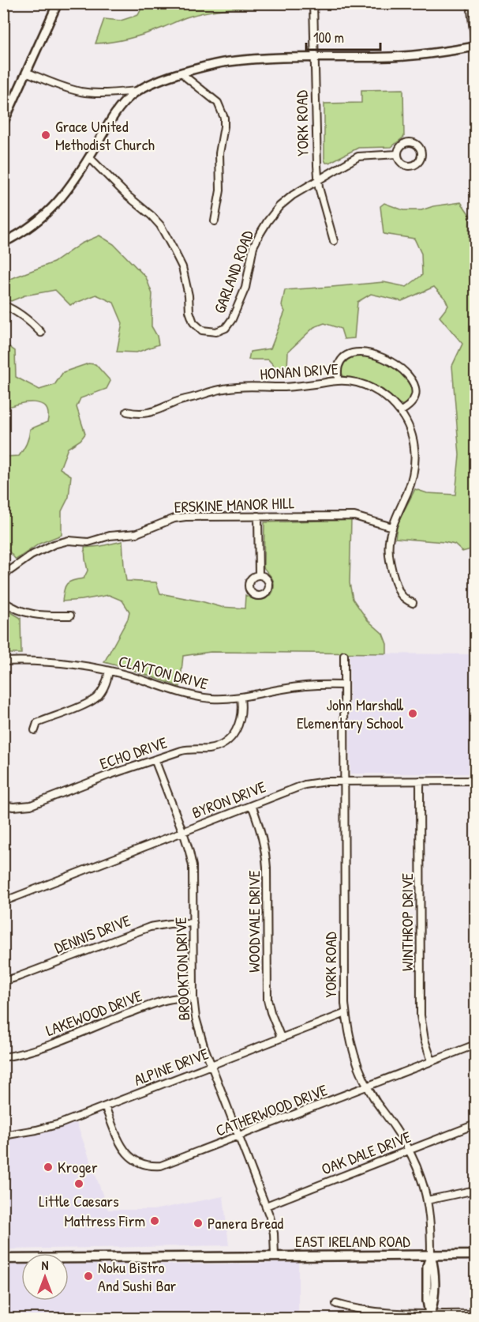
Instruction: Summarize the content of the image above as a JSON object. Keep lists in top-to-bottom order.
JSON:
{
  "streets": {
    "main road": ["EAST IRELAND ROAD"],
    "street": [
      "YORK ROAD",
      "GARLAND ROAD",
      "HONAN DRIVE",
      "ERSKINE MANOR HILL",
      "CLAYTON DRIVE",
      "ECHO DRIVE",
      "BYRON DRIVE",
      "WOODVALE DRIVE",
      "WINTHROP DRIVE",
      "DENNIS DRIVE",
      "BROOKTON DRIVE",
      "LAKEWOOD DRIVE",
      "ALPINE DRIVE",
      "CATHERWOOD DRIVE",
      "OAK DALE DRIVE"
    ]
  },
  "crossings": [
    ["YORK ROAD", "GARLAND ROAD"],
    ["YORK ROAD", "CLAYTON DRIVE"],
    ["YORK ROAD", "BYRON DRIVE"],
    ["YORK ROAD", "ALPINE DRIVE"],
    ["YORK ROAD", "CATHERWOOD DRIVE"],
    ["YORK ROAD", "OAK DALE DRIVE"],
    ["YORK ROAD", "EAST IRELAND ROAD"],
    ["HONAN DRIVE", "ERSKINE MANOR HILL"],
    ["CLAYTON DRIVE", "ECHO DRIVE"],
    ["ECHO DRIVE", "BROOKTON DRIVE"],
    ["BYRON DRIVE", "WOODVALE DRIVE"],
    ["BYRON DRIVE", "WINTHROP DRIVE"],
    ["BYRON DRIVE", "BROOKTON DRIVE"],
    ["WOODVALE DRIVE", "ALPINE DRIVE"],
    ["WINTHROP DRIVE", "CATHERWOOD DRIVE"],
    ["DENNIS DRIVE", "BROOKTON DRIVE"],
    ["BROOKTON DRIVE", "LAKEWOOD DRIVE"],
    ["BROOKTON DRIVE", "ALPINE DRIVE"],
    ["BROOKTON DRIVE", "CATHERWOOD DRIVE"],
    ["BROOKTON DRIVE", "OAK DALE DRIVE"],
    ["BROOKTON DRIVE", "EAST IRELAND ROAD"],
    ["ALPINE DRIVE", "CATHERWOOD DRIVE"]
  ],
  "places": [
    "Grace United Methodist Church",
    "John Marshall Elementary School",
    "Kroger",
    "Little Caesars",
    "Mattress Firm",
    "Panera Bread",
    "Noku Bistro And Sushi Bar"
  ],
  "scale_bar": "100 m",
  "north": "top"
}
